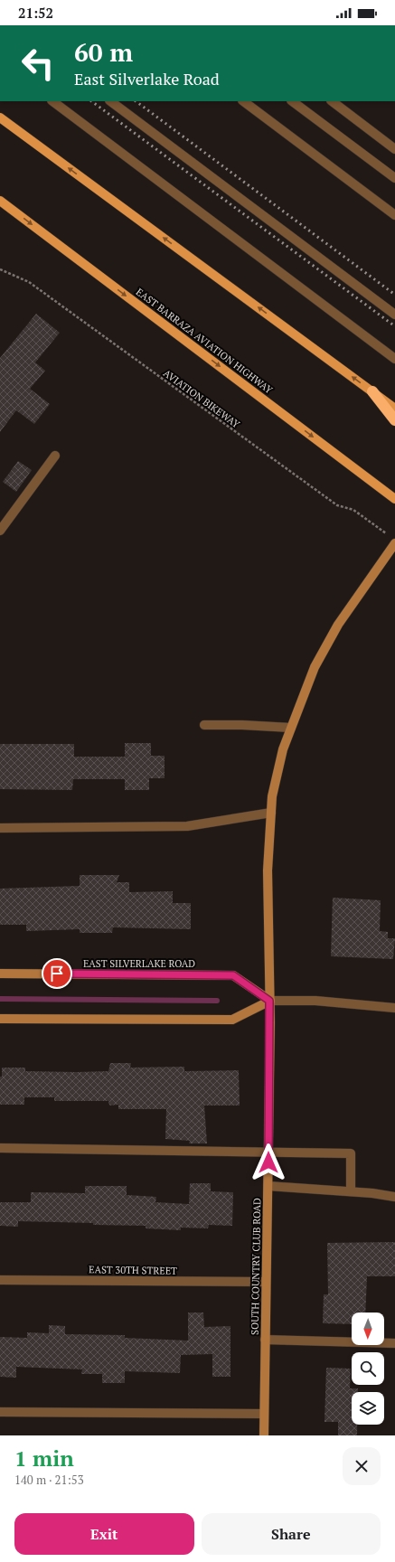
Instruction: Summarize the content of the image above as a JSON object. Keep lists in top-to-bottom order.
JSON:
{
  "streets": {
    "main road": ["EAST BARRAZA AVIATION HIGHWAY", "EAST SILVERLAKE ROAD", "SOUTH COUNTRY CLUB ROAD"],
    "street": ["EAST 30TH STREET"],
    "path": ["AVIATION BIKEWAY"]
  },
  "crossings": [
    ["EAST SILVERLAKE ROAD", "SOUTH COUNTRY CLUB ROAD"],
    ["SOUTH COUNTRY CLUB ROAD", "EAST 30TH STREET"]
  ],
  "north": "bottom",
  "page": {
    "status": "21:52",
    "turn": ["60 m", "East Silverlake Road"],
    "heading": ["1 min", "140 m · 21:53"],
    "buttons": ["Exit", "Share"]
  }
}
